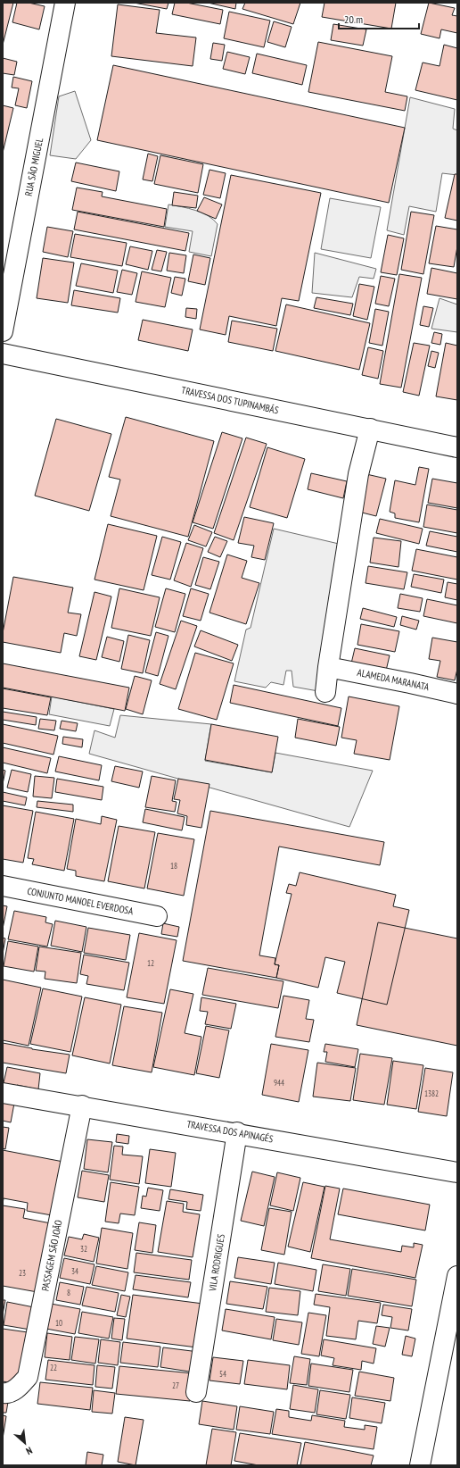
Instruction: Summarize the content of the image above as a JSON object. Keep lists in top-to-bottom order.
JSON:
{
  "streets": {
    "street": [
      "RUA SÃO MIGUEL",
      "TRAVESSA DOS TUPINAMBÁS",
      "ALAMEDA MARANATA",
      "CONJUNTO MANOEL EVERDOSA",
      "TRAVESSA DOS APINAGÉS",
      "PASSAGEM SÃO JOÃO",
      "VILA RODRIGUES"
    ]
  },
  "crossings": [
    ["TRAVESSA DOS APINAGÉS", "PASSAGEM SÃO JOÃO"],
    ["TRAVESSA DOS APINAGÉS", "VILA RODRIGUES"]
  ],
  "house_numbers": [
    "18",
    "12",
    "944",
    "1382",
    "32",
    "34",
    "23",
    "8",
    "10",
    "22",
    "54",
    "27"
  ],
  "scale_bar": "20 m",
  "north": "bottom right"
}
